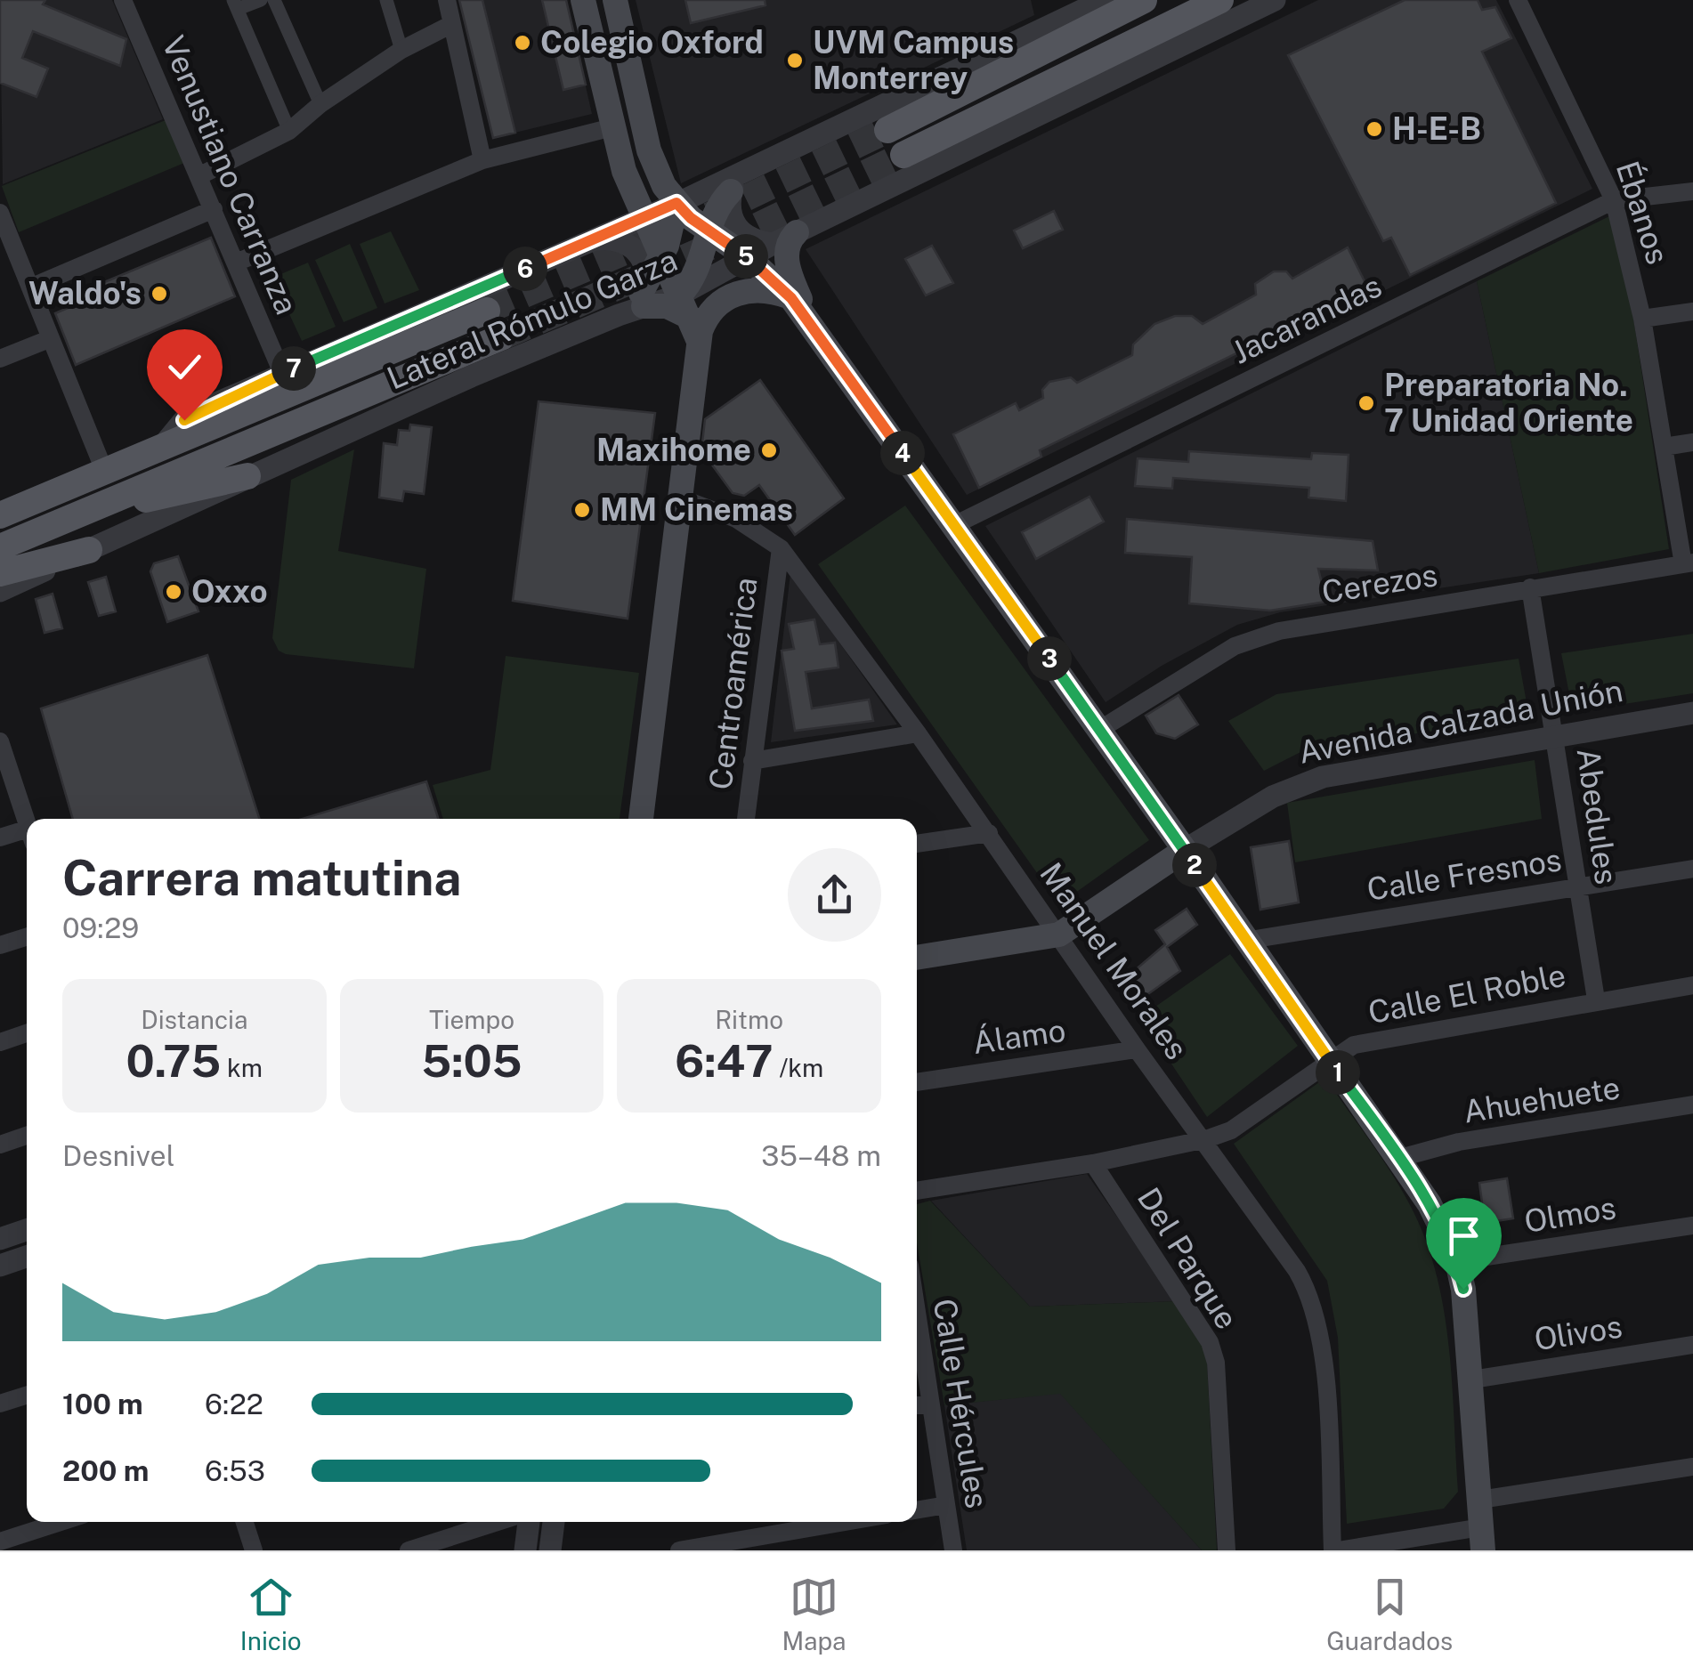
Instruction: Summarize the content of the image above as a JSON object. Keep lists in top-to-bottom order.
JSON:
{
  "streets": {
    "main road": ["Avenida Calzada Unión"],
    "street": [
      "Venustiano Carranza",
      "Ébanos",
      "Lateral Rómulo Garza",
      "Jacarandas",
      "Cerezos",
      "Centroamérica",
      "Abedules",
      "Calle Fresnos",
      "Manuel Morales",
      "Calle El Roble",
      "Álamo",
      "Ahuehuete",
      "Olmos",
      "Del Parque",
      "Olivos",
      "Calle Hércules"
    ]
  },
  "crossings": [
    ["Venustiano Carranza", "Lateral Rómulo Garza"],
    ["Ébanos", "Jacarandas"],
    ["Ébanos", "Cerezos"],
    ["Cerezos", "Abedules"],
    ["Centroamérica", "Manuel Morales"],
    ["Avenida Calzada Unión", "Abedules"],
    ["Avenida Calzada Unión", "Manuel Morales"],
    ["Abedules", "Calle Fresnos"],
    ["Abedules", "Calle El Roble"],
    ["Manuel Morales", "Calle El Roble"],
    ["Manuel Morales", "Álamo"],
    ["Calle El Roble", "Del Parque"]
  ],
  "places": [
    "Colegio Oxford",
    "UVM Campus Monterrey",
    "H-E-B",
    "Waldo's",
    "Preparatoria No. 7 Unidad Oriente",
    "Maxihome",
    "MM Cinemas",
    "Oxxo"
  ],
  "page": {
    "pins": [
      "5",
      "6",
      "7",
      "4",
      "3",
      "2",
      "1"
    ],
    "heading": ["Carrera matutina", "09:29"],
    "stats": [
      ["Distancia", "0.75 km"],
      ["Tiempo", "5:05"],
      ["Ritmo", "6:47 /km"]
    ],
    "chart": ["Desnivel", "35–48 m"],
    "list": [
      {
        "name": "100 m",
        "note": "6:22"
      },
      {
        "name": "200 m",
        "note": "6:53"
      }
    ],
    "tabs": ["Inicio", "Mapa", "Guardados"]
  }
}
